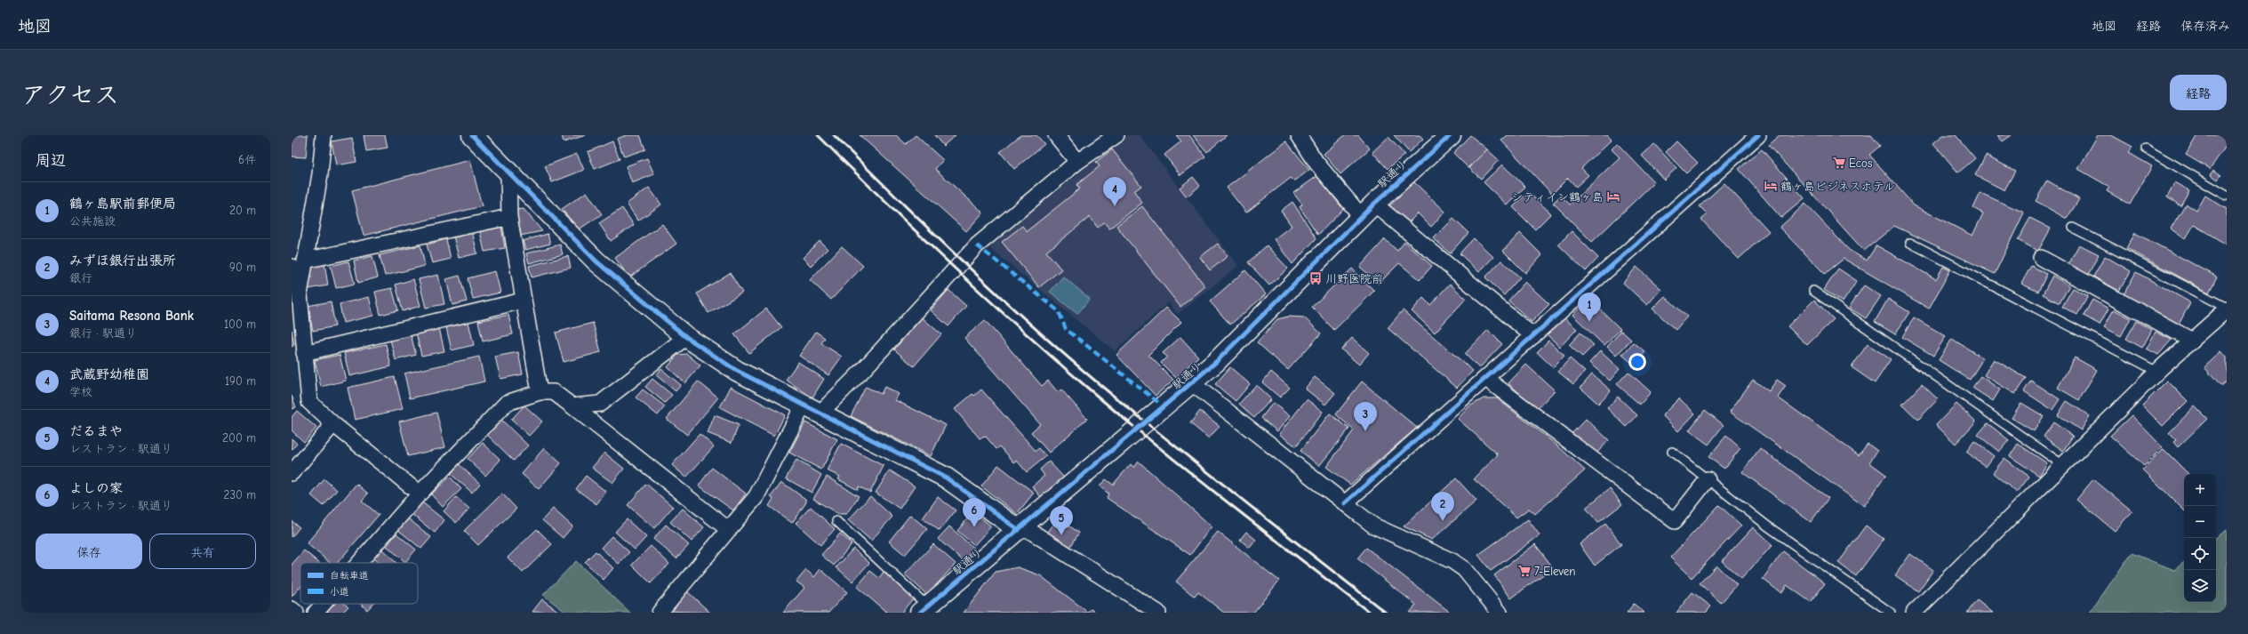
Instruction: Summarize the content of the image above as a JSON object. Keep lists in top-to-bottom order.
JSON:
{
  "streets": {
    "street": ["駅通り"]
  },
  "places": {
    "supermarket": ["Ecos", "7-Eleven"],
    "hotel": ["鶴ヶ島ビジネスホテル", "シティイン鶴ヶ島"],
    "bus stop": ["川野医院前"]
  },
  "legend": ["自転車道", "小道"],
  "page": {
    "header": "地図",
    "nav": ["地図", "経路", "保存済み"],
    "title": "アクセス",
    "buttons": [
      "経路",
      ["保存", "共有"]
    ],
    "heading": ["周辺", "6件"],
    "pins": [
      "4",
      "1",
      "3",
      "2",
      "6",
      "5"
    ],
    "list": [
      {
        "mark": "1",
        "name": "鶴ヶ島駅前郵便局",
        "note": "公共施設",
        "value": "20 m"
      },
      {
        "mark": "2",
        "name": "みずほ銀行出張所",
        "note": "銀行",
        "value": "90 m"
      },
      {
        "mark": "3",
        "name": "Saitama Resona Bank",
        "note": "銀行 · 駅通り",
        "value": "100 m"
      },
      {
        "mark": "4",
        "name": "武蔵野幼稚園",
        "note": "学校",
        "value": "190 m"
      },
      {
        "mark": "5",
        "name": "だるまや",
        "note": "レストラン · 駅通り",
        "value": "200 m"
      },
      {
        "mark": "6",
        "name": "よしの家",
        "note": "レストラン · 駅通り",
        "value": "230 m"
      }
    ],
    "map_buttons": ["+", "−"]
  }
}
